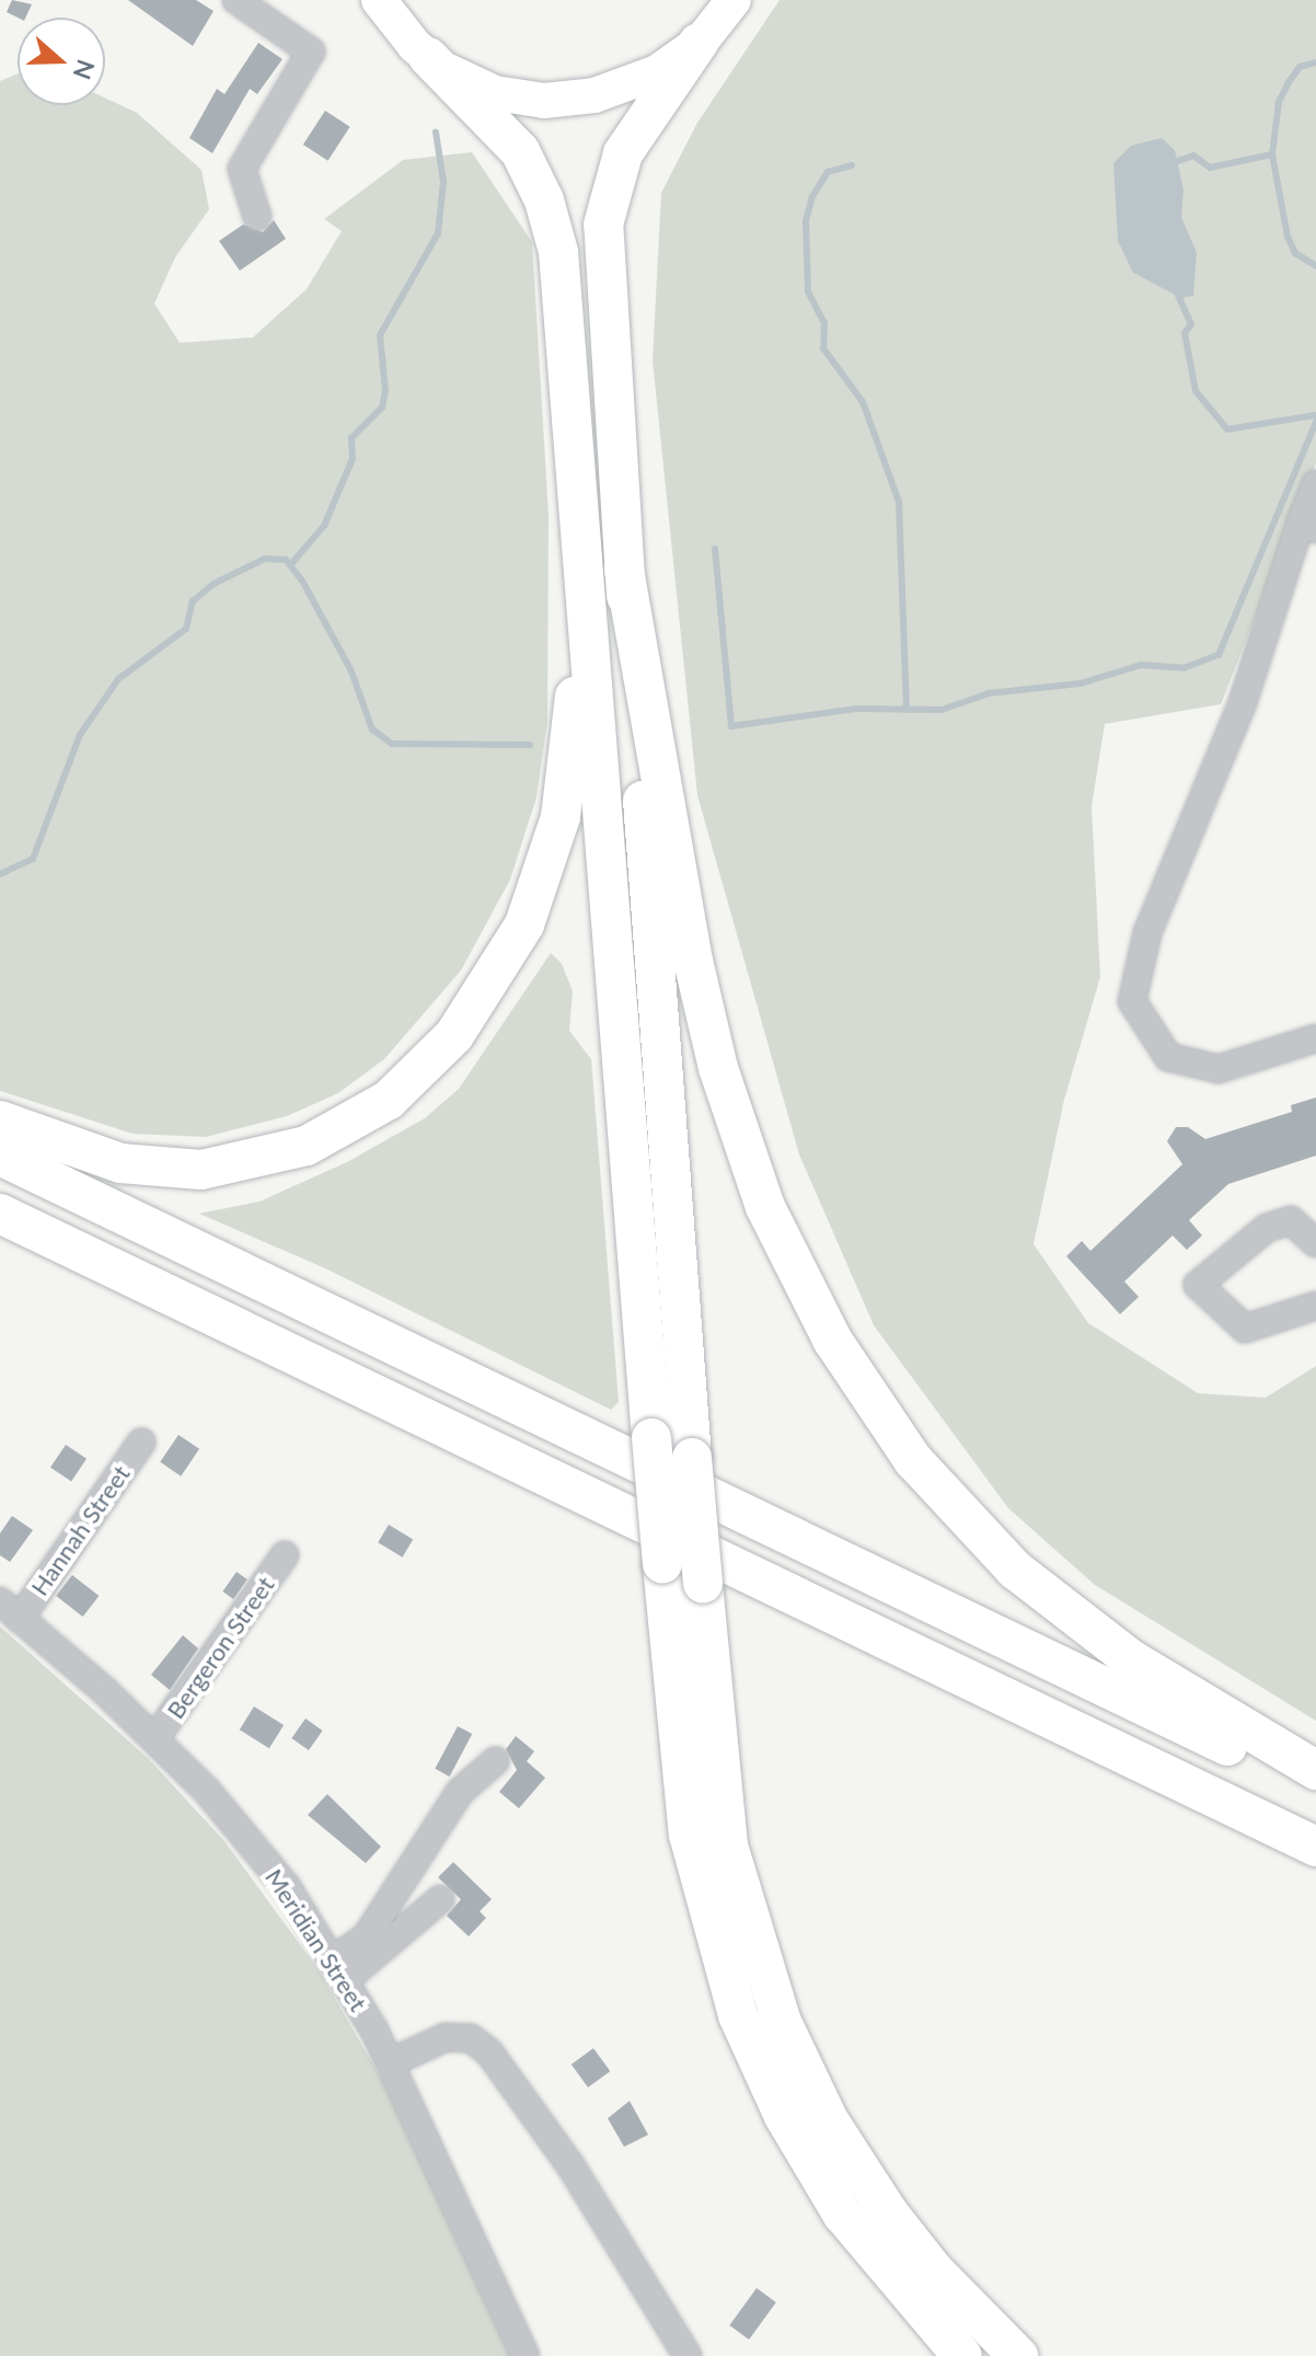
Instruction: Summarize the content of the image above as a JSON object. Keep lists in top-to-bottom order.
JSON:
{
  "streets": {
    "street": ["Hannah Street", "Bergeron Street", "Meridian Street"]
  },
  "crossings": [
    ["Hannah Street", "Meridian Street"],
    ["Bergeron Street", "Meridian Street"]
  ],
  "north": "right"
}
